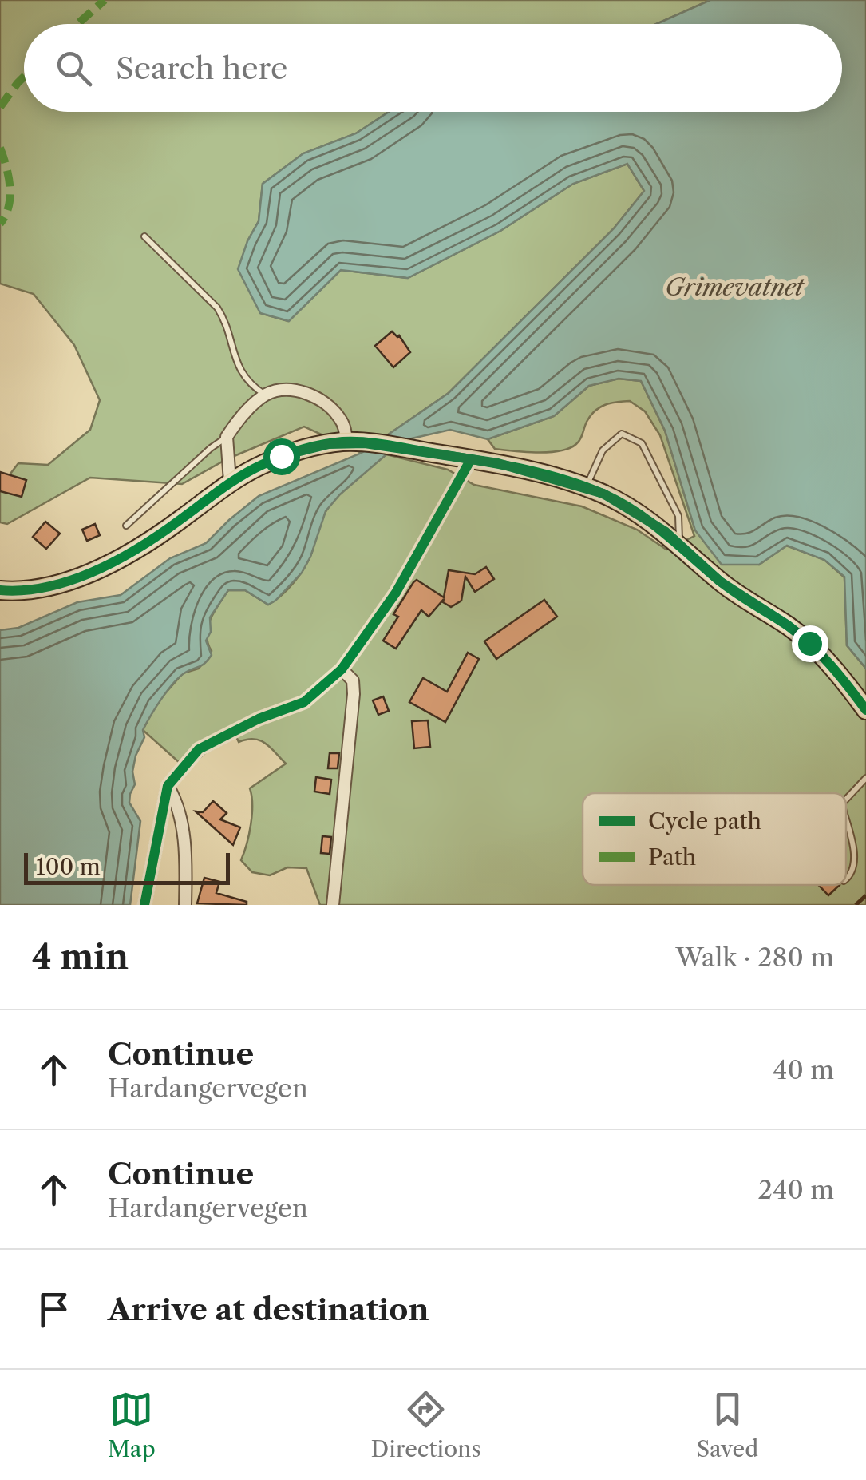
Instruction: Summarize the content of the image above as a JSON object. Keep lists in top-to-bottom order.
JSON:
{
  "water": ["Grimevatnet"],
  "legend": ["Cycle path", "Path"],
  "scale_bar": "100 m",
  "page": {
    "search": "Search here",
    "scale": "100 m",
    "heading": ["4 min", "Walk · 280 m"],
    "list": [
      ["Continue", "Hardangervegen", "40 m"],
      ["Continue", "Hardangervegen", "240 m"],
      "Arrive at destination"
    ],
    "nav": ["Map", "Directions", "Saved"]
  }
}
